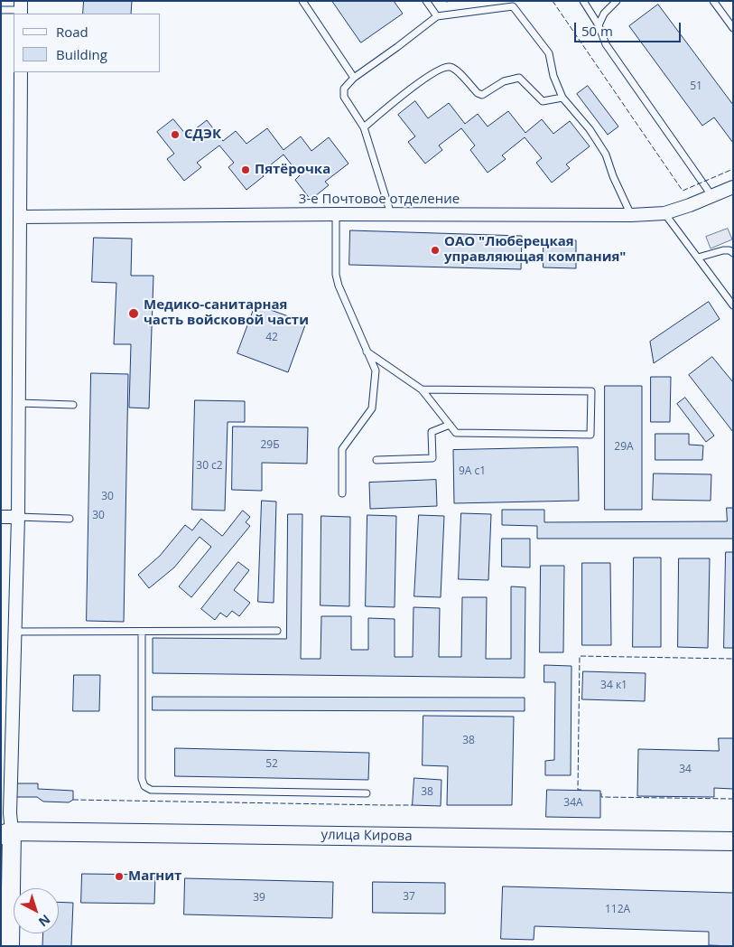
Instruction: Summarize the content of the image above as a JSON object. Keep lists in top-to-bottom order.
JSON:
{
  "streets": {
    "main road": ["улица Кирова"],
    "street": ["3-е Почтовое отделение"]
  },
  "places": [
    "СДЭК",
    "Пятёрочка",
    "ОАО \"Люберецкая управляющая компания\"",
    "Медико-санитарная часть войсковой части",
    "Магнит"
  ],
  "house_numbers": [
    "51",
    "42",
    "29Б",
    "29А",
    "30 с2",
    "9А с1",
    "30",
    "30",
    "34 к1",
    "38",
    "52",
    "34",
    "38",
    "34А",
    "37",
    "39",
    "112А"
  ],
  "legend": ["Road", "Building"],
  "scale_bar": "50 m",
  "north": "bottom right"
}
